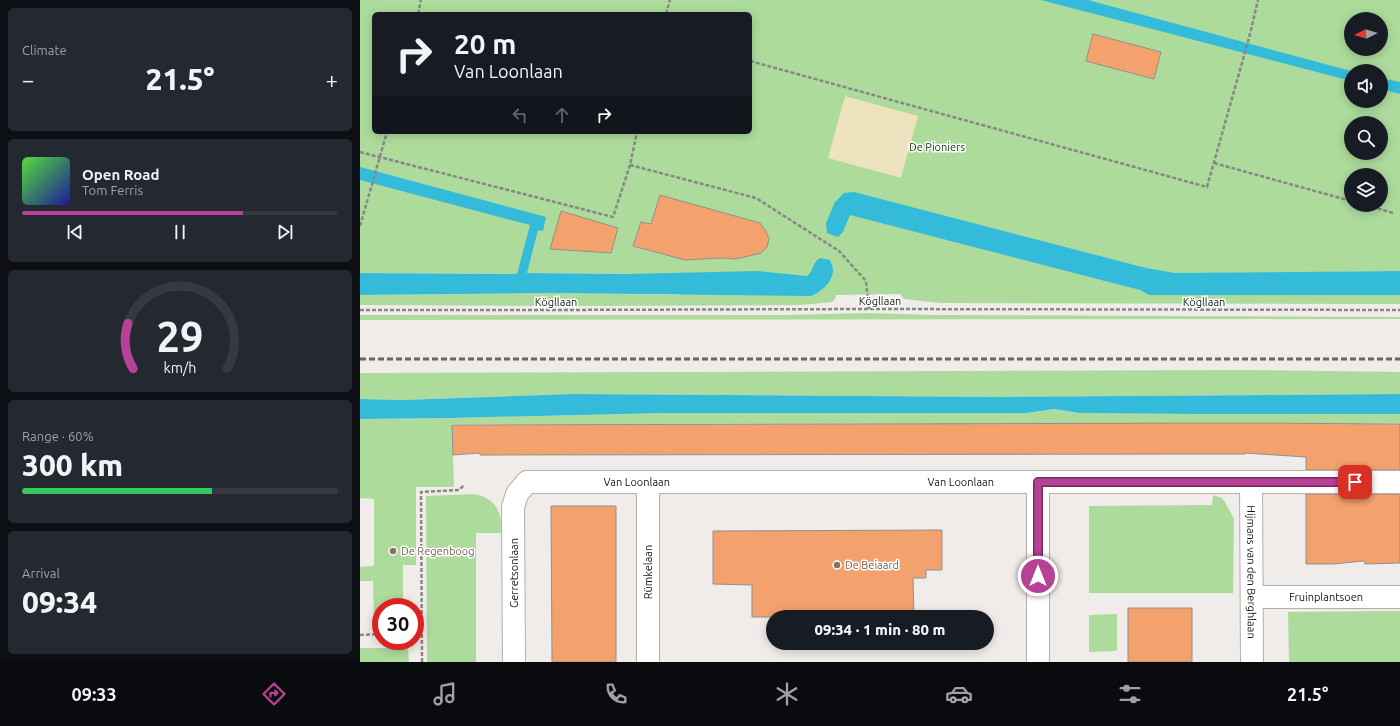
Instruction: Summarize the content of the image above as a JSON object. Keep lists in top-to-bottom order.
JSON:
{
  "streets": {
    "street": [
      "Van Loonlaan",
      "Rümkelaan",
      "Hijmans van den Berghlaan",
      "Gerretsonlaan",
      "Fruinplantsoen"
    ],
    "path": ["Kögllaan"]
  },
  "crossings": [
    ["Van Loonlaan", "Rümkelaan"],
    ["Van Loonlaan", "Hijmans van den Berghlaan"],
    ["Van Loonlaan", "Gerretsonlaan"],
    ["Hijmans van den Berghlaan", "Fruinplantsoen"]
  ],
  "parks": ["De Pioniers"],
  "places": ["De Regenboog", "De Beiaard"],
  "north": "left",
  "page": {
    "tile": [
      "Climate",
      ["Range · 60%", "300 km"],
      ["Arrival", "09:34"]
    ],
    "turn": ["20 m", "Van Loonlaan"],
    "heat": ["−", "21.5°", "+"],
    "song": ["Open Road", "Tom Ferris"],
    "limit": "30",
    "trip": "09:34 · 1 min · 80 m",
    "tabs": ["09:33", "21.5°"],
    "gauge": ["29", "km/h"]
  }
}
